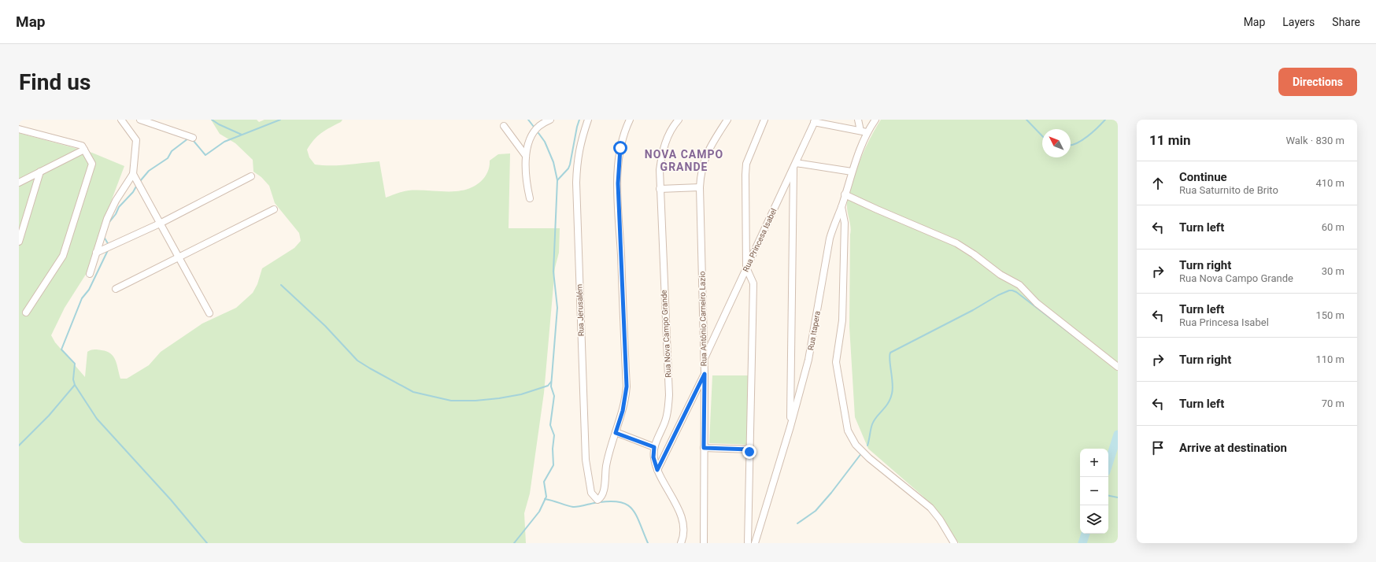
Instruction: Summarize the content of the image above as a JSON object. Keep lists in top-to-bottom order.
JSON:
{
  "streets": {
    "street": [
      "Rua Princesa Isabel",
      "Rua Jerusalém",
      "Rua Antônio Carneiro Lazio",
      "Rua Itapera",
      "Rua Nova Campo Grande"
    ]
  },
  "crossings": [
    ["Rua Princesa Isabel", "Rua Antônio Carneiro Lazio"]
  ],
  "districts": ["NOVA CAMPO GRANDE"],
  "north": "top left",
  "page": {
    "header": "Map",
    "nav": ["Map", "Layers", "Share"],
    "buttons": "Directions",
    "title": "Find us",
    "heading": ["11 min", "Walk · 830 m"],
    "list": [
      ["Continue", "Rua Saturnito de Brito", "410 m"],
      ["Turn left", "60 m"],
      ["Turn right", "Rua Nova Campo Grande", "30 m"],
      ["Turn left", "Rua Princesa Isabel", "150 m"],
      ["Turn right", "110 m"],
      ["Turn left", "70 m"],
      "Arrive at destination"
    ],
    "map_buttons": ["+", "−"]
  }
}
